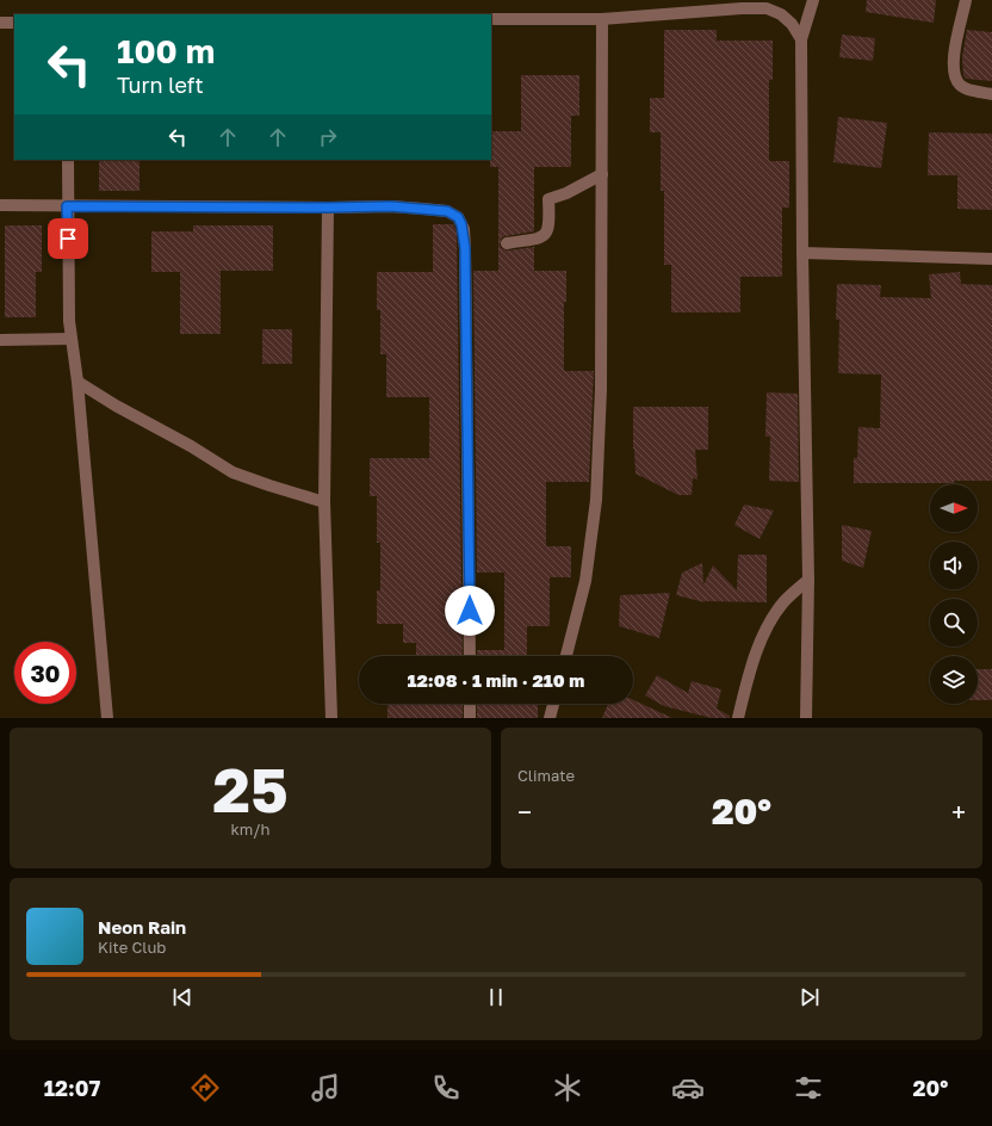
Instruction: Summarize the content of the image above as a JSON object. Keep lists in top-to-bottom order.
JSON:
{
  "north": "right",
  "page": {
    "turn": ["100 m", "Turn left"],
    "limit": "30",
    "trip": "12:08 · 1 min · 210 m",
    "tile": [
      ["25", "km/h"],
      "Climate"
    ],
    "heat": ["−", "20°", "+"],
    "song": ["Neon Rain", "Kite Club"],
    "tabs": ["12:07", "20°"]
  }
}
